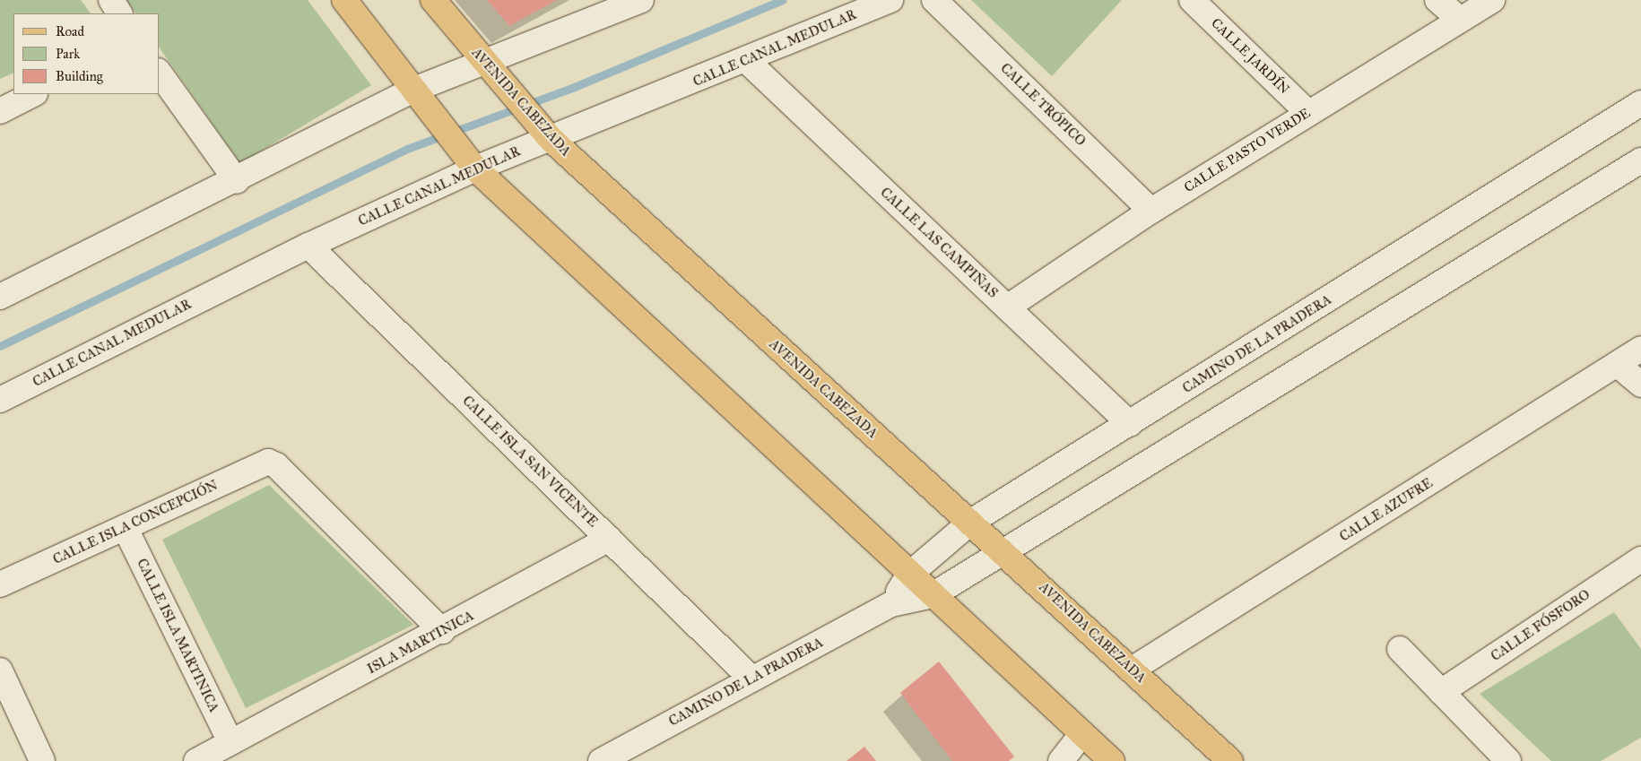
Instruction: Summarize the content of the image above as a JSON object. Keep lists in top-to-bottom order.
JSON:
{
  "streets": {
    "main road": ["AVENIDA CABEZADA"],
    "street": [
      "CALLE CANAL MEDULAR",
      "CALLE JARDÍN",
      "CALLE TRÓPICO",
      "CALLE PASTO VERDE",
      "CALLE LAS CAMPIÑAS",
      "CAMINO DE LA PRADERA",
      "CALLE ISLA SAN VICENTE",
      "CALLE AZUFRE",
      "CALLE ISLA CONCEPCIÓN",
      "CALLE FÓSFORO",
      "CALLE ISLA MARTINICA",
      "ISLA MARTINICA"
    ]
  },
  "crossings": [
    ["CALLE CANAL MEDULAR", "AVENIDA CABEZADA"],
    ["CALLE CANAL MEDULAR", "CALLE LAS CAMPIÑAS"],
    ["CALLE CANAL MEDULAR", "CALLE ISLA SAN VICENTE"],
    ["CALLE JARDÍN", "CALLE PASTO VERDE"],
    ["AVENIDA CABEZADA", "CAMINO DE LA PRADERA"],
    ["AVENIDA CABEZADA", "CALLE AZUFRE"],
    ["CALLE TRÓPICO", "CALLE PASTO VERDE"],
    ["CALLE PASTO VERDE", "CALLE LAS CAMPIÑAS"],
    ["CALLE LAS CAMPIÑAS", "CAMINO DE LA PRADERA"],
    ["CAMINO DE LA PRADERA", "CALLE ISLA SAN VICENTE"],
    ["CALLE ISLA SAN VICENTE", "ISLA MARTINICA"],
    ["CALLE ISLA CONCEPCIÓN", "CALLE ISLA MARTINICA"],
    ["CALLE ISLA CONCEPCIÓN", "ISLA MARTINICA"],
    ["CALLE ISLA MARTINICA", "ISLA MARTINICA"]
  ],
  "legend": ["Road", "Park", "Building"]
}
